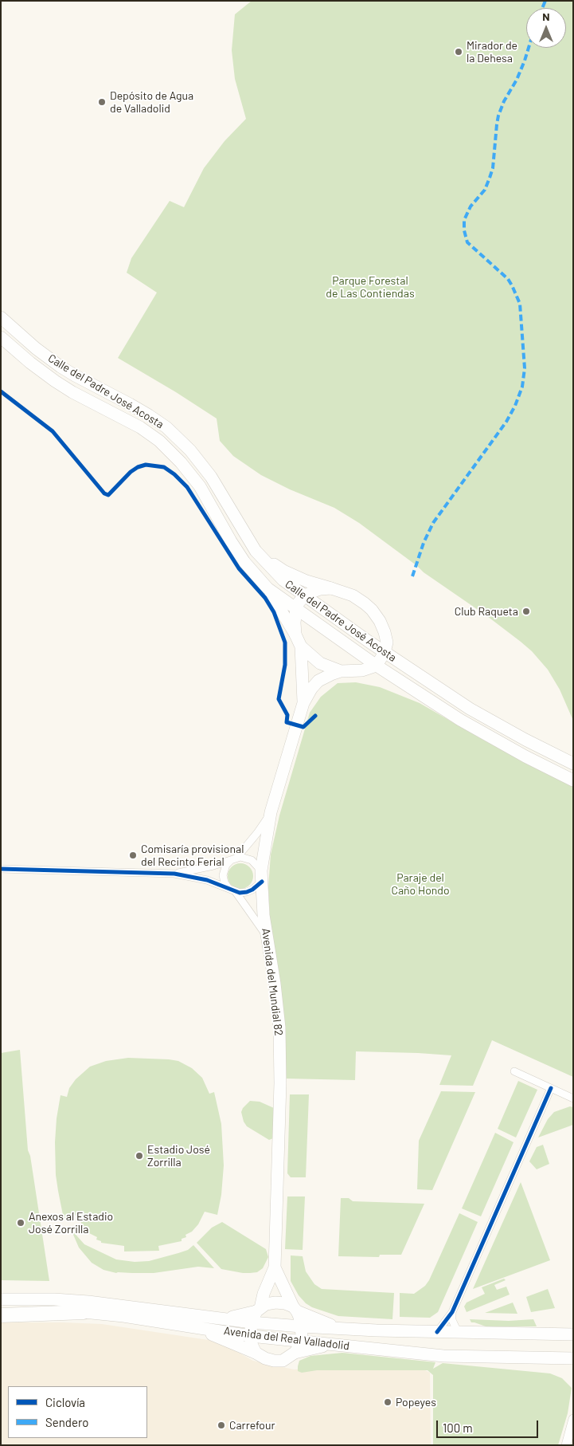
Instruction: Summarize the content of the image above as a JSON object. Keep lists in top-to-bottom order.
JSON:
{
  "streets": {
    "main road": ["Calle del Padre José Acosta", "Avenida del Mundial 82", "Avenida del Real Valladolid"]
  },
  "crossings": [
    ["Avenida del Mundial 82", "Avenida del Real Valladolid"]
  ],
  "parks": ["Parque Forestal de Las Contiendas", "Paraje del Caño Hondo"],
  "places": [
    "Mirador de la Dehesa",
    "Depósito de Agua de Valladolid",
    "Club Raqueta",
    "Comisaría provisional del Recinto Ferial",
    "Estadio José Zorrilla",
    "Anexos al Estadio José Zorrilla",
    "Popeyes",
    "Carrefour"
  ],
  "legend": ["Ciclovía", "Sendero"],
  "scale_bar": "100 m",
  "north": "top"
}
